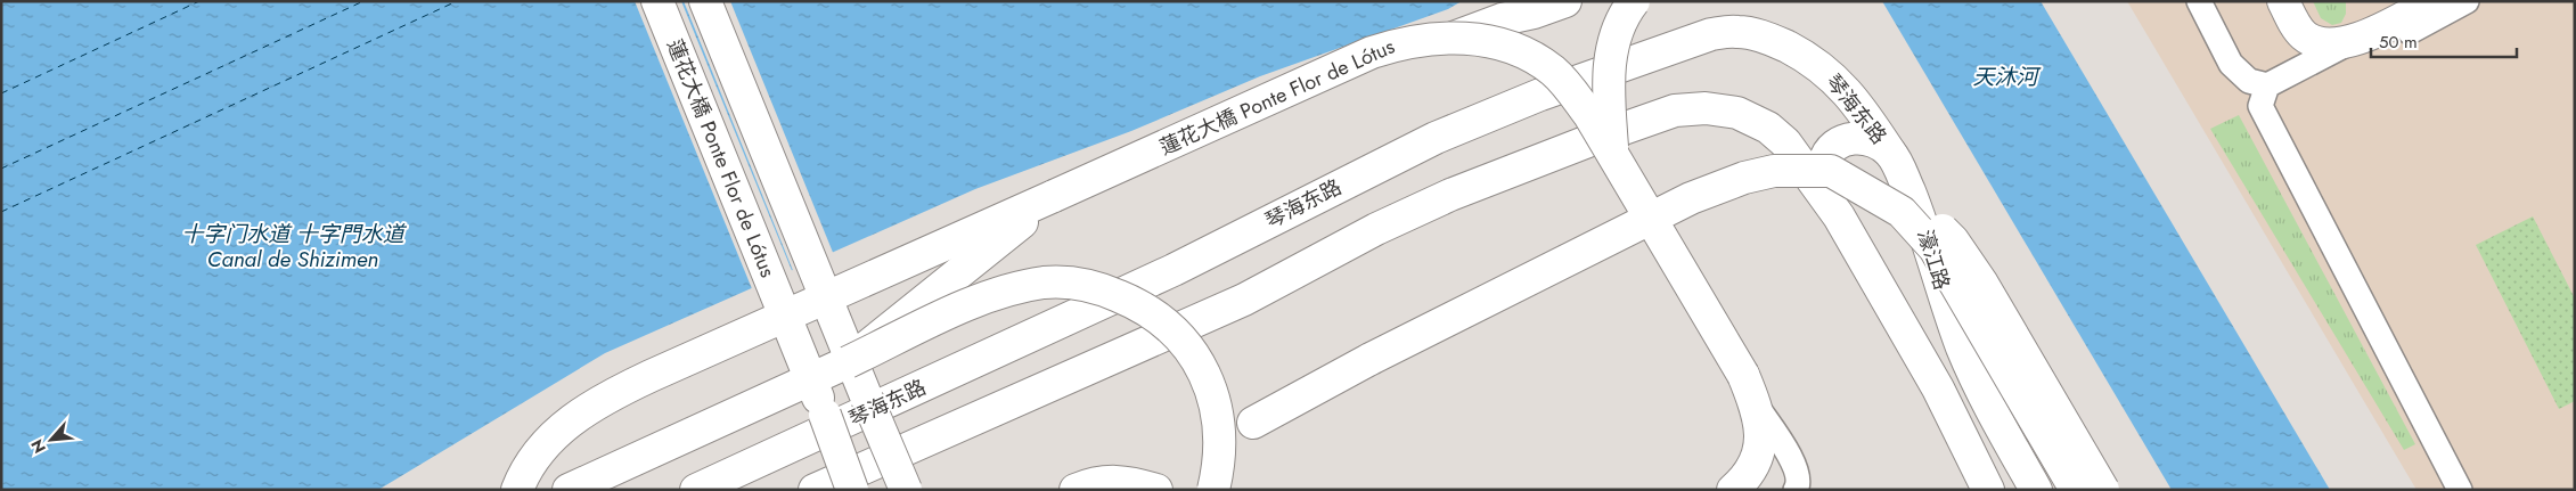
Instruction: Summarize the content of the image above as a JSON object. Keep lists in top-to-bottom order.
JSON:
{
  "streets": {
    "main road": ["蓮花大橋 Ponte Flor de Lótus", "琴海东路", "濠江路"]
  },
  "crossings": [
    ["琴海东路", "濠江路"]
  ],
  "water": ["天沐河", "十字门水道 十字門水道 Canal de Shizimen"],
  "scale_bar": "50 m",
  "north": "bottom left"
}
